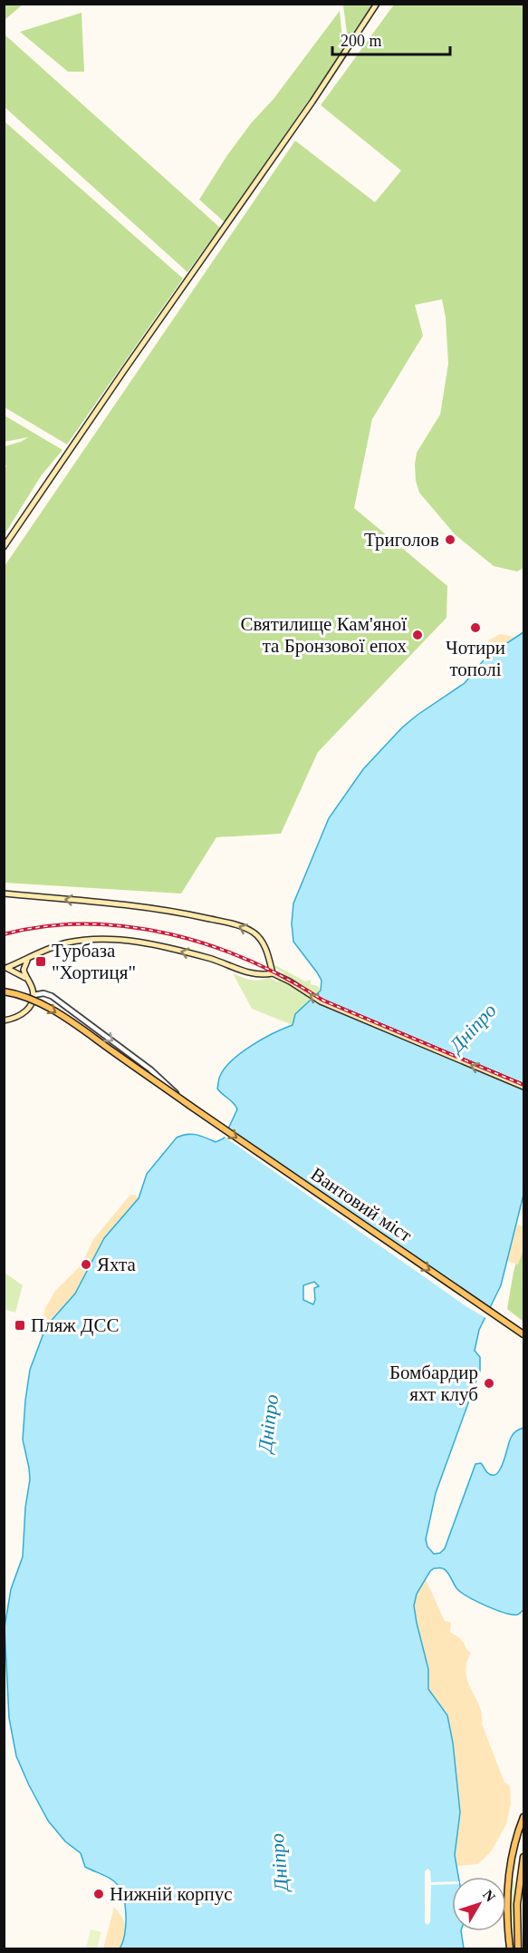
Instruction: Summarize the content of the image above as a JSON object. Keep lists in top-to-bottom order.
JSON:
{
  "streets": {
    "main road": ["Вантовий міст"]
  },
  "one_way": ["Вантовий міст"],
  "water": ["Дніпро"],
  "places": {
    "other": [
      "Триголов",
      "Чотири тополі",
      "Святилище Кам'яної та Бронзової епох",
      "Яхта",
      "Бомбардир яхт клуб",
      "Нижній корпус"
    ],
    "transit": ["Турбаза \"Хортиця\"", "Пляж ДСС"]
  },
  "scale_bar": "200 m",
  "north": "top right"
}
